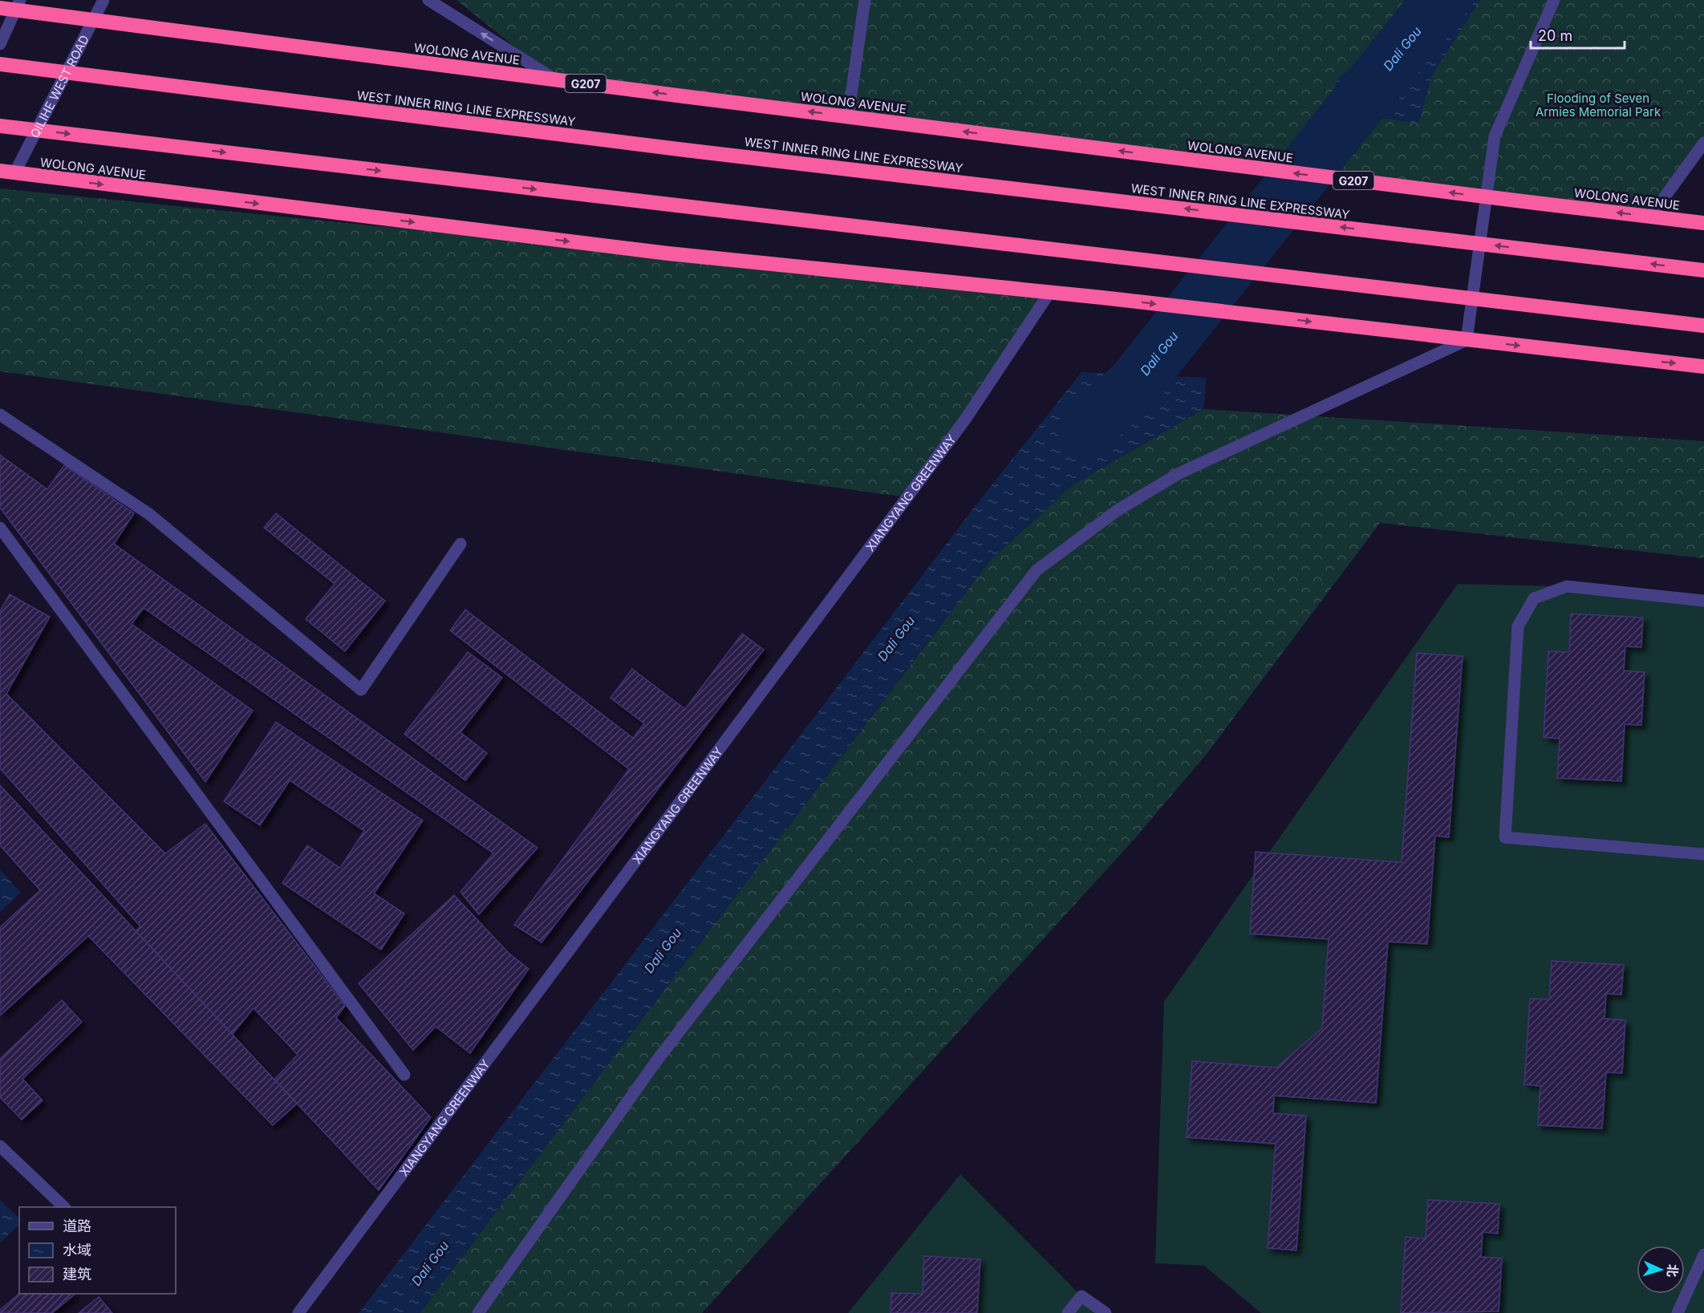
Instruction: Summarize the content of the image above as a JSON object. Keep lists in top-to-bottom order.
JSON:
{
  "streets": {
    "highway": ["WOLONG AVENUE", "G207", "WEST INNER RING LINE EXPRESSWAY"],
    "street": ["QILIHE WEST ROAD", "XIANGYANG GREENWAY"]
  },
  "crossings": [
    ["WOLONG AVENUE", "QILIHE WEST ROAD"],
    ["WOLONG AVENUE", "XIANGYANG GREENWAY"]
  ],
  "water": ["Dali Gou"],
  "parks": ["Flooding of Seven Armies Memorial Park"],
  "legend": ["道路", "水域", "建筑"],
  "scale_bar": "20 m",
  "north": "right"
}
